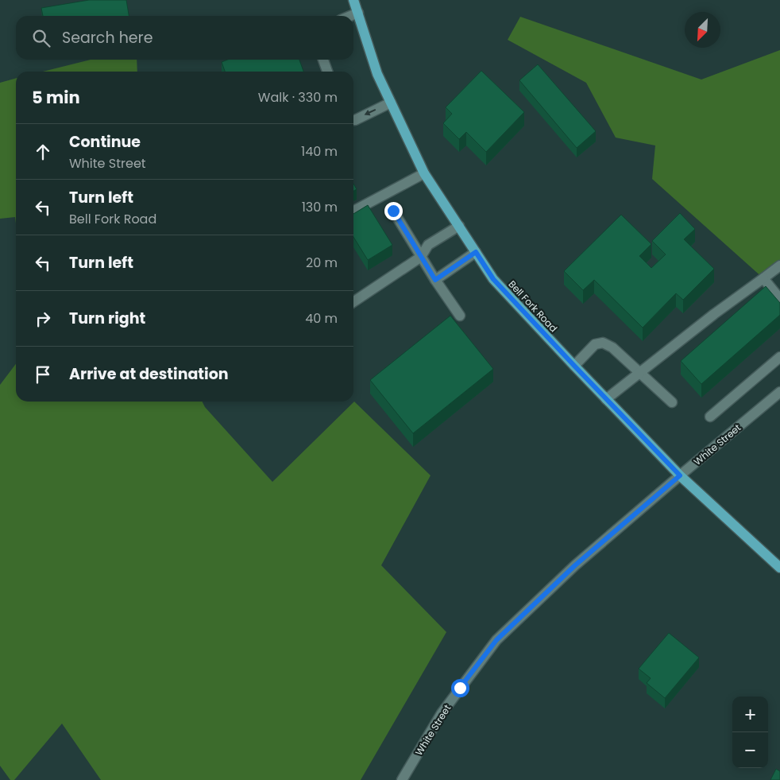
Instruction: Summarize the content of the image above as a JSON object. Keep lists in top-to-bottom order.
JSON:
{
  "streets": {
    "main road": ["Bell Fork Road"],
    "street": ["White Street"]
  },
  "crossings": [
    ["Bell Fork Road", "White Street"]
  ],
  "north": "bottom left",
  "page": {
    "search": "Search here",
    "heading": ["5 min", "Walk · 330 m"],
    "list": [
      ["Continue", "White Street", "140 m"],
      ["Turn left", "Bell Fork Road", "130 m"],
      ["Turn left", "20 m"],
      ["Turn right", "40 m"],
      "Arrive at destination"
    ],
    "map_buttons": ["+", "−"]
  }
}
